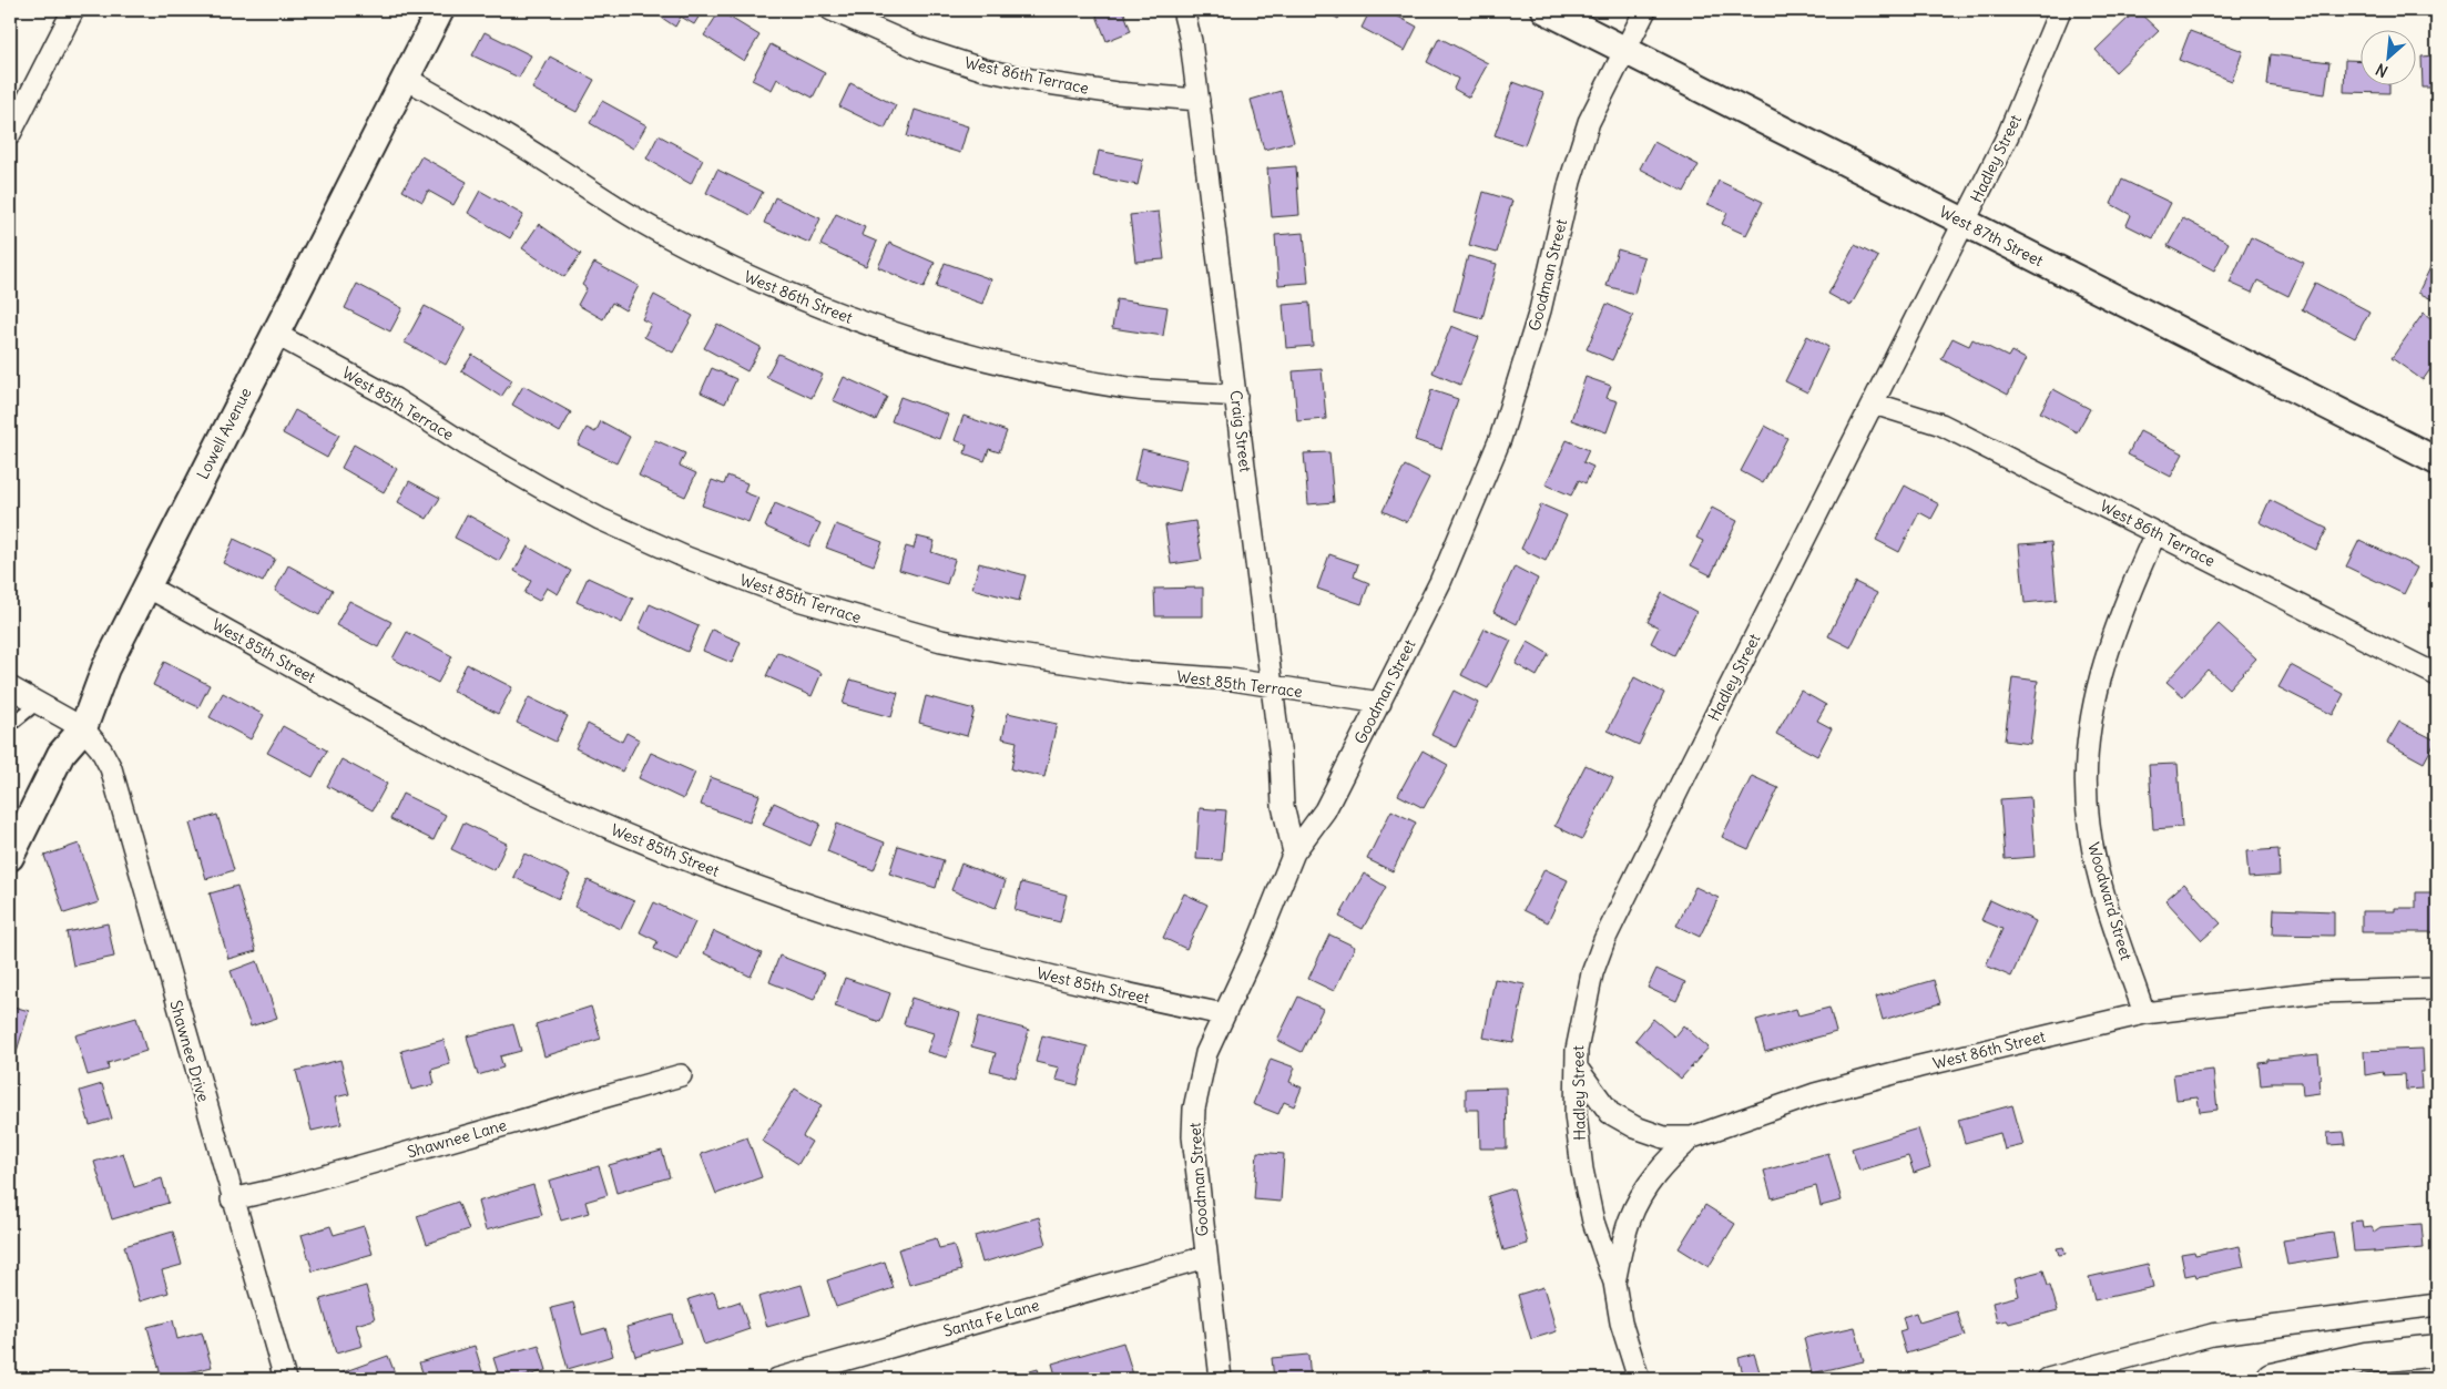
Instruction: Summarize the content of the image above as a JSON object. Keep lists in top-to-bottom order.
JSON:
{
  "streets": {
    "street": [
      "West 86th Terrace",
      "Hadley Street",
      "West 87th Street",
      "Goodman Street",
      "West 86th Street",
      "West 85th Terrace",
      "Craig Street",
      "Lowell Avenue",
      "West 85th Street",
      "Woodward Street",
      "Shawnee Drive",
      "Shawnee Lane",
      "Santa Fe Lane"
    ]
  },
  "crossings": [
    ["West 86th Terrace", "Hadley Street"],
    ["West 86th Terrace", "Craig Street"],
    ["West 86th Terrace", "Woodward Street"],
    ["Hadley Street", "West 87th Street"],
    ["Hadley Street", "West 86th Street"],
    ["West 87th Street", "Goodman Street"],
    ["Goodman Street", "West 85th Terrace"],
    ["Goodman Street", "Craig Street"],
    ["Goodman Street", "West 85th Street"],
    ["Goodman Street", "Santa Fe Lane"],
    ["West 86th Street", "Craig Street"],
    ["West 86th Street", "Lowell Avenue"],
    ["West 86th Street", "Woodward Street"],
    ["West 85th Terrace", "Craig Street"],
    ["West 85th Terrace", "Lowell Avenue"],
    ["Lowell Avenue", "West 85th Street"],
    ["Lowell Avenue", "Shawnee Drive"],
    ["Shawnee Drive", "Shawnee Lane"]
  ],
  "north": "bottom left"
}
